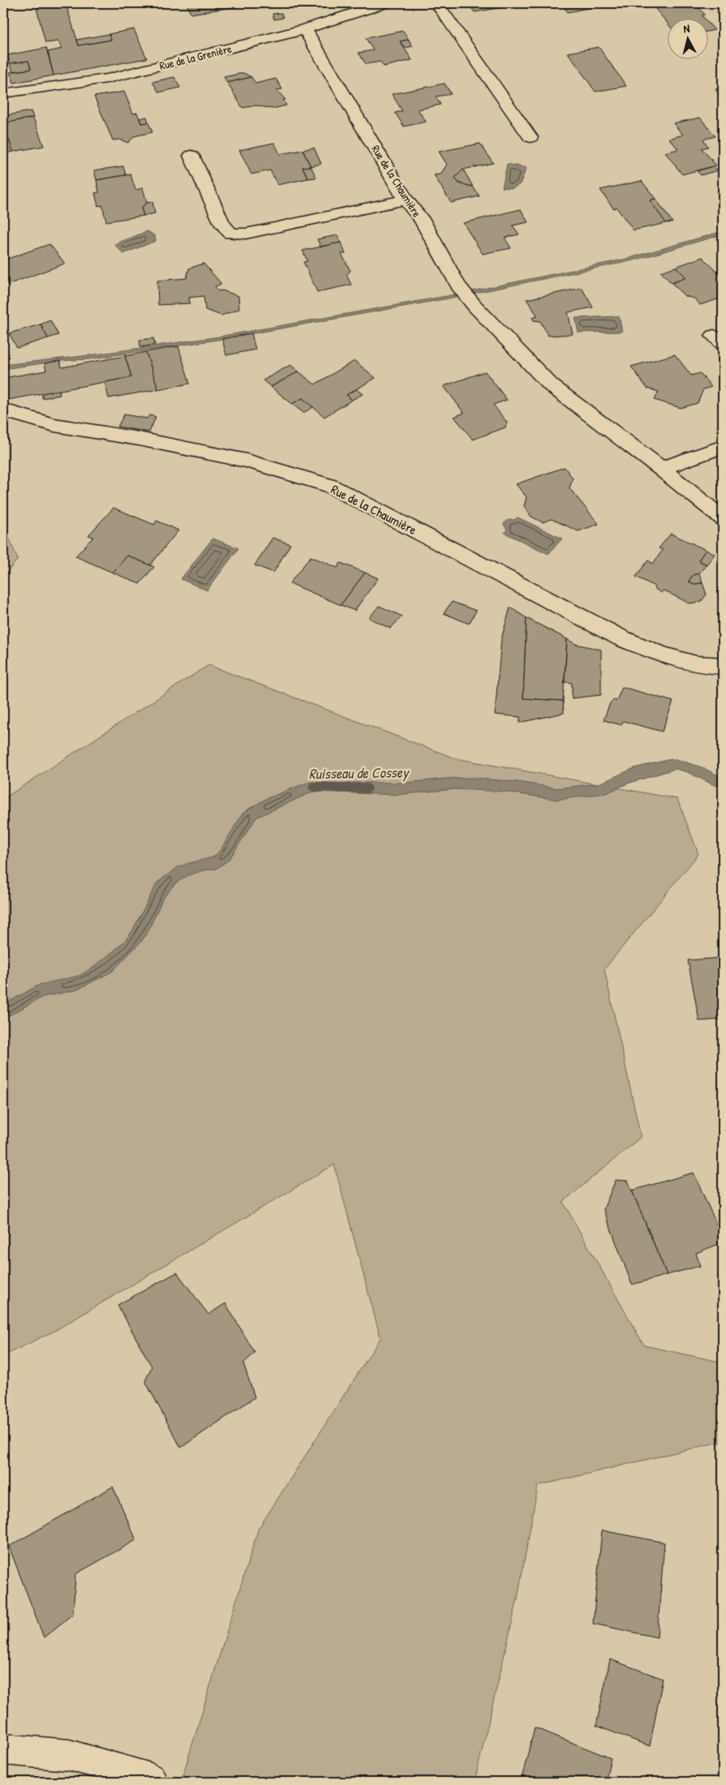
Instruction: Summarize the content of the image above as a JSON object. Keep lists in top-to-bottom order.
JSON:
{
  "streets": {
    "street": ["Rue de la Grenière", "Rue de la Chaumière"]
  },
  "crossings": [
    ["Rue de la Grenière", "Rue de la Chaumière"]
  ],
  "water": ["Ruisseau de Cossey"],
  "north": "top"
}
